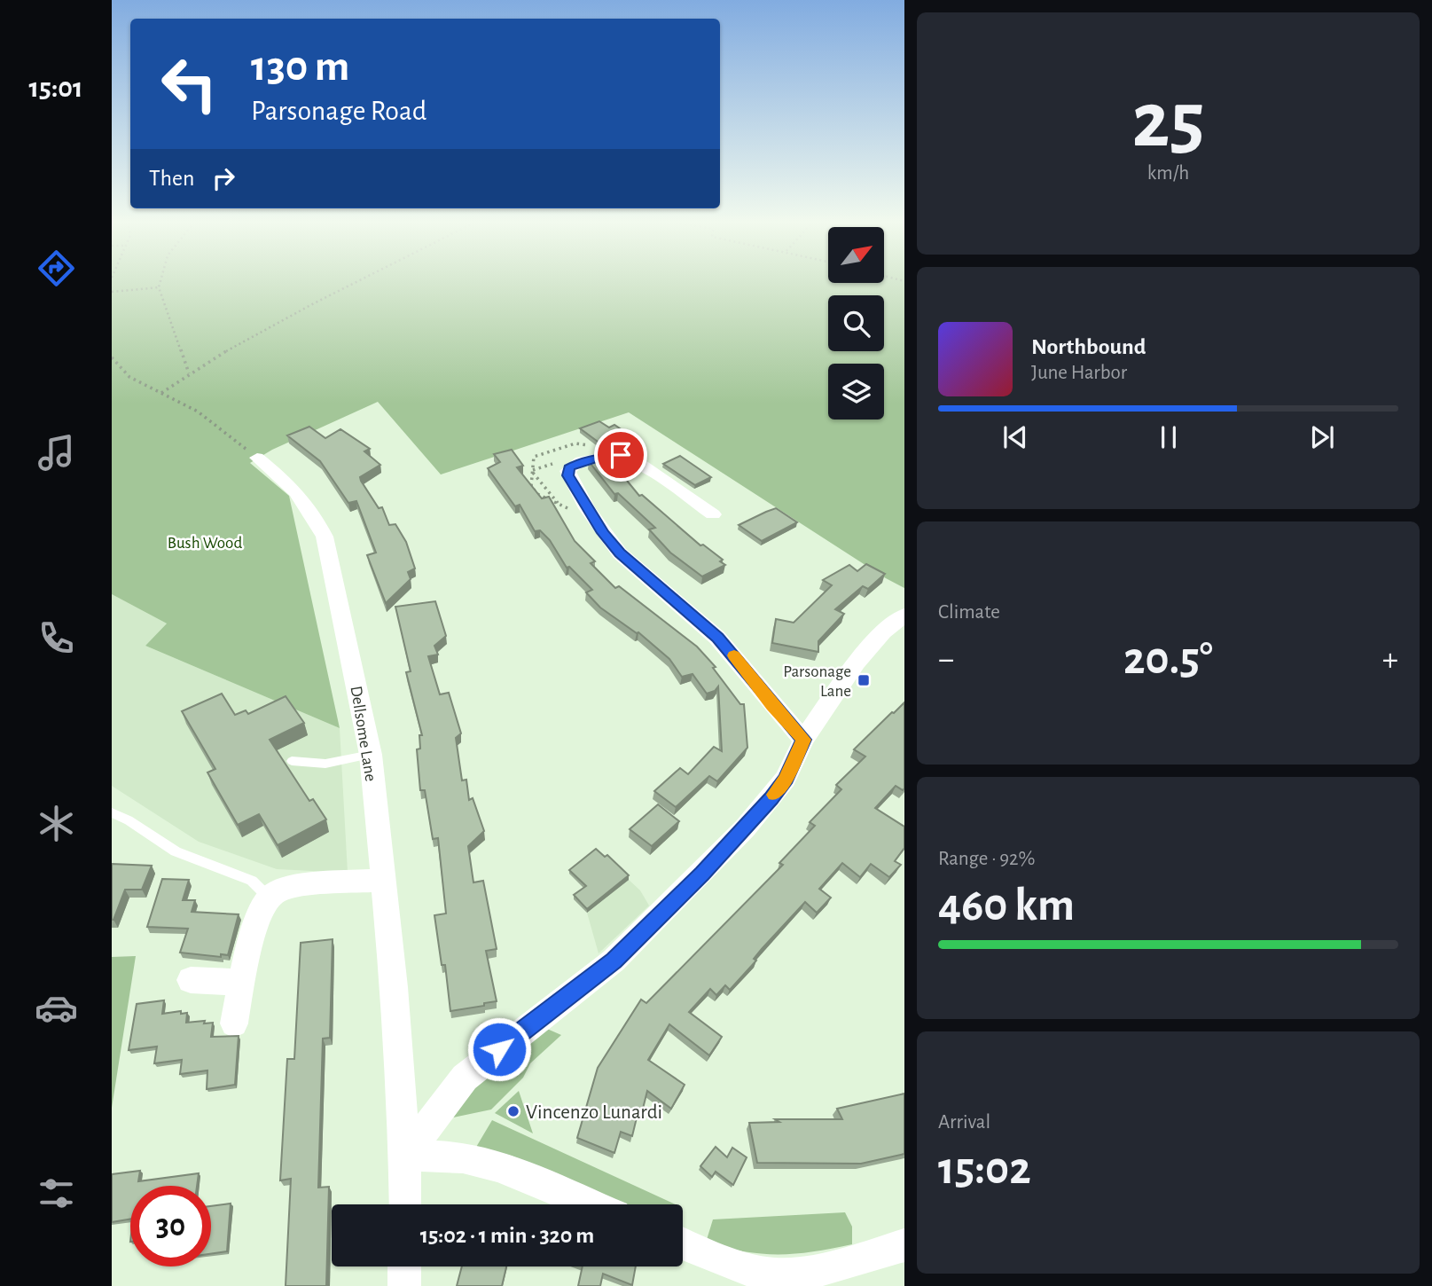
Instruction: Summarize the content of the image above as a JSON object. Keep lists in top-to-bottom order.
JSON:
{
  "streets": {
    "street": ["Dellsome Lane"]
  },
  "parks": ["Bush Wood"],
  "places": {
    "transit": ["Parsonage Lane"],
    "other": ["Vincenzo Lunardi"]
  },
  "north": "top right",
  "page": {
    "tabs": "15:01",
    "tile": [
      ["25", "km/h"],
      "Climate",
      ["Range · 92%", "460 km"],
      ["Arrival", "15:02"]
    ],
    "turn": ["130 m", "Parsonage Road"],
    "then": "Then",
    "song": ["Northbound", "June Harbor"],
    "heat": ["−", "20.5°", "+"],
    "limit": "30",
    "trip": "15:02 · 1 min · 320 m"
  }
}
